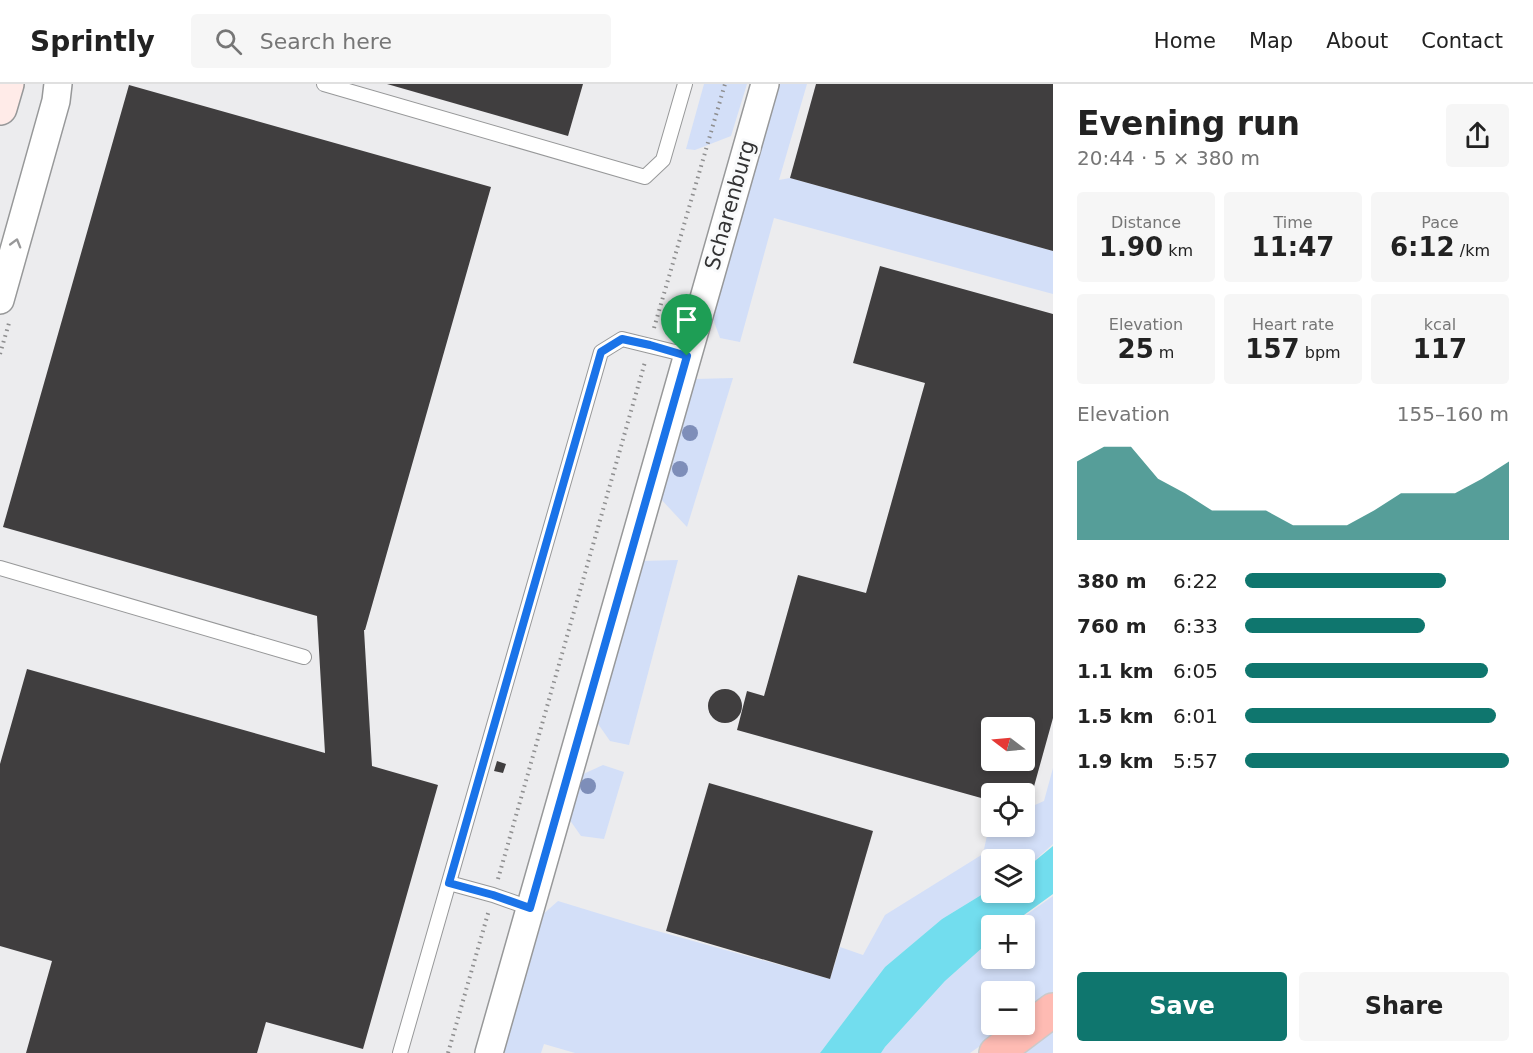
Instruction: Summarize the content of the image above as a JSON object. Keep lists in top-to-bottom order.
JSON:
{
  "streets": {
    "street": ["Scharenburg"]
  },
  "north": "left",
  "page": {
    "header": "Sprintly",
    "search": "Search here",
    "nav": [
      "Home",
      "Map",
      "About",
      "Contact"
    ],
    "heading": ["Evening run", "20:44 · 5 × 380 m"],
    "stats": [
      ["Distance", "1.90 km"],
      ["Time", "11:47"],
      ["Pace", "6:12 /km"],
      ["Elevation", "25 m"],
      ["Heart rate", "157 bpm"],
      ["kcal", "117"]
    ],
    "chart": ["Elevation", "155–160 m"],
    "list": [
      {
        "name": "380 m",
        "note": "6:22"
      },
      {
        "name": "760 m",
        "note": "6:33"
      },
      {
        "name": "1.1 km",
        "note": "6:05"
      },
      {
        "name": "1.5 km",
        "note": "6:01"
      },
      {
        "name": "1.9 km",
        "note": "5:57"
      }
    ],
    "map_buttons": ["+", "−"],
    "buttons": ["Save", "Share"]
  }
}
